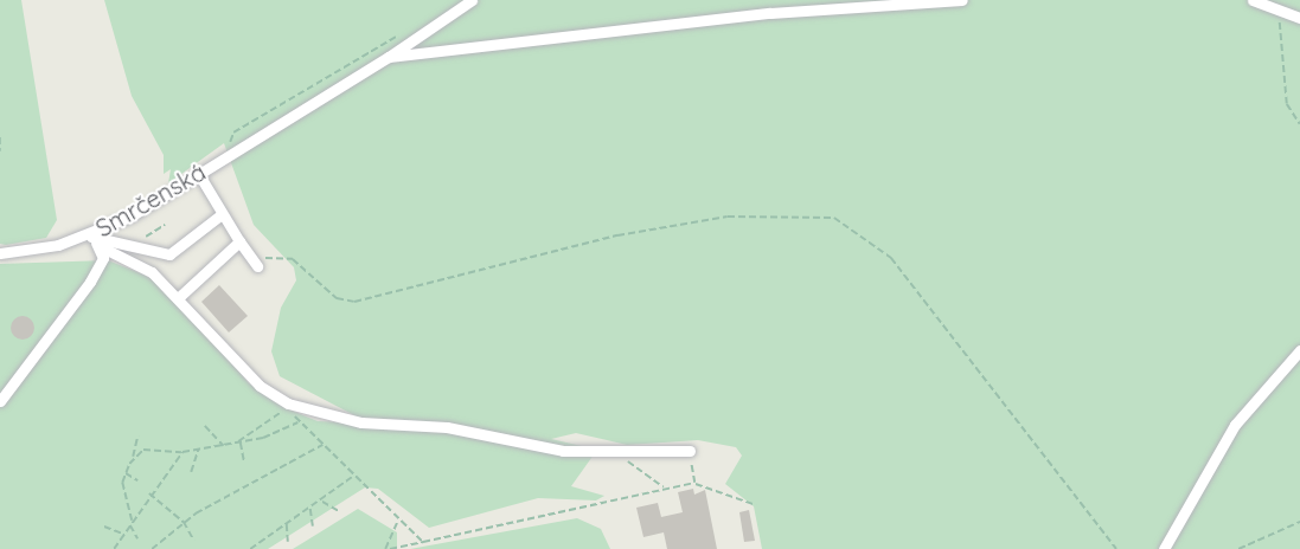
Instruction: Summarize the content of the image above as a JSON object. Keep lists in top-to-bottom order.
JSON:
{
  "streets": {
    "street": ["Smrčenská"]
  }
}
